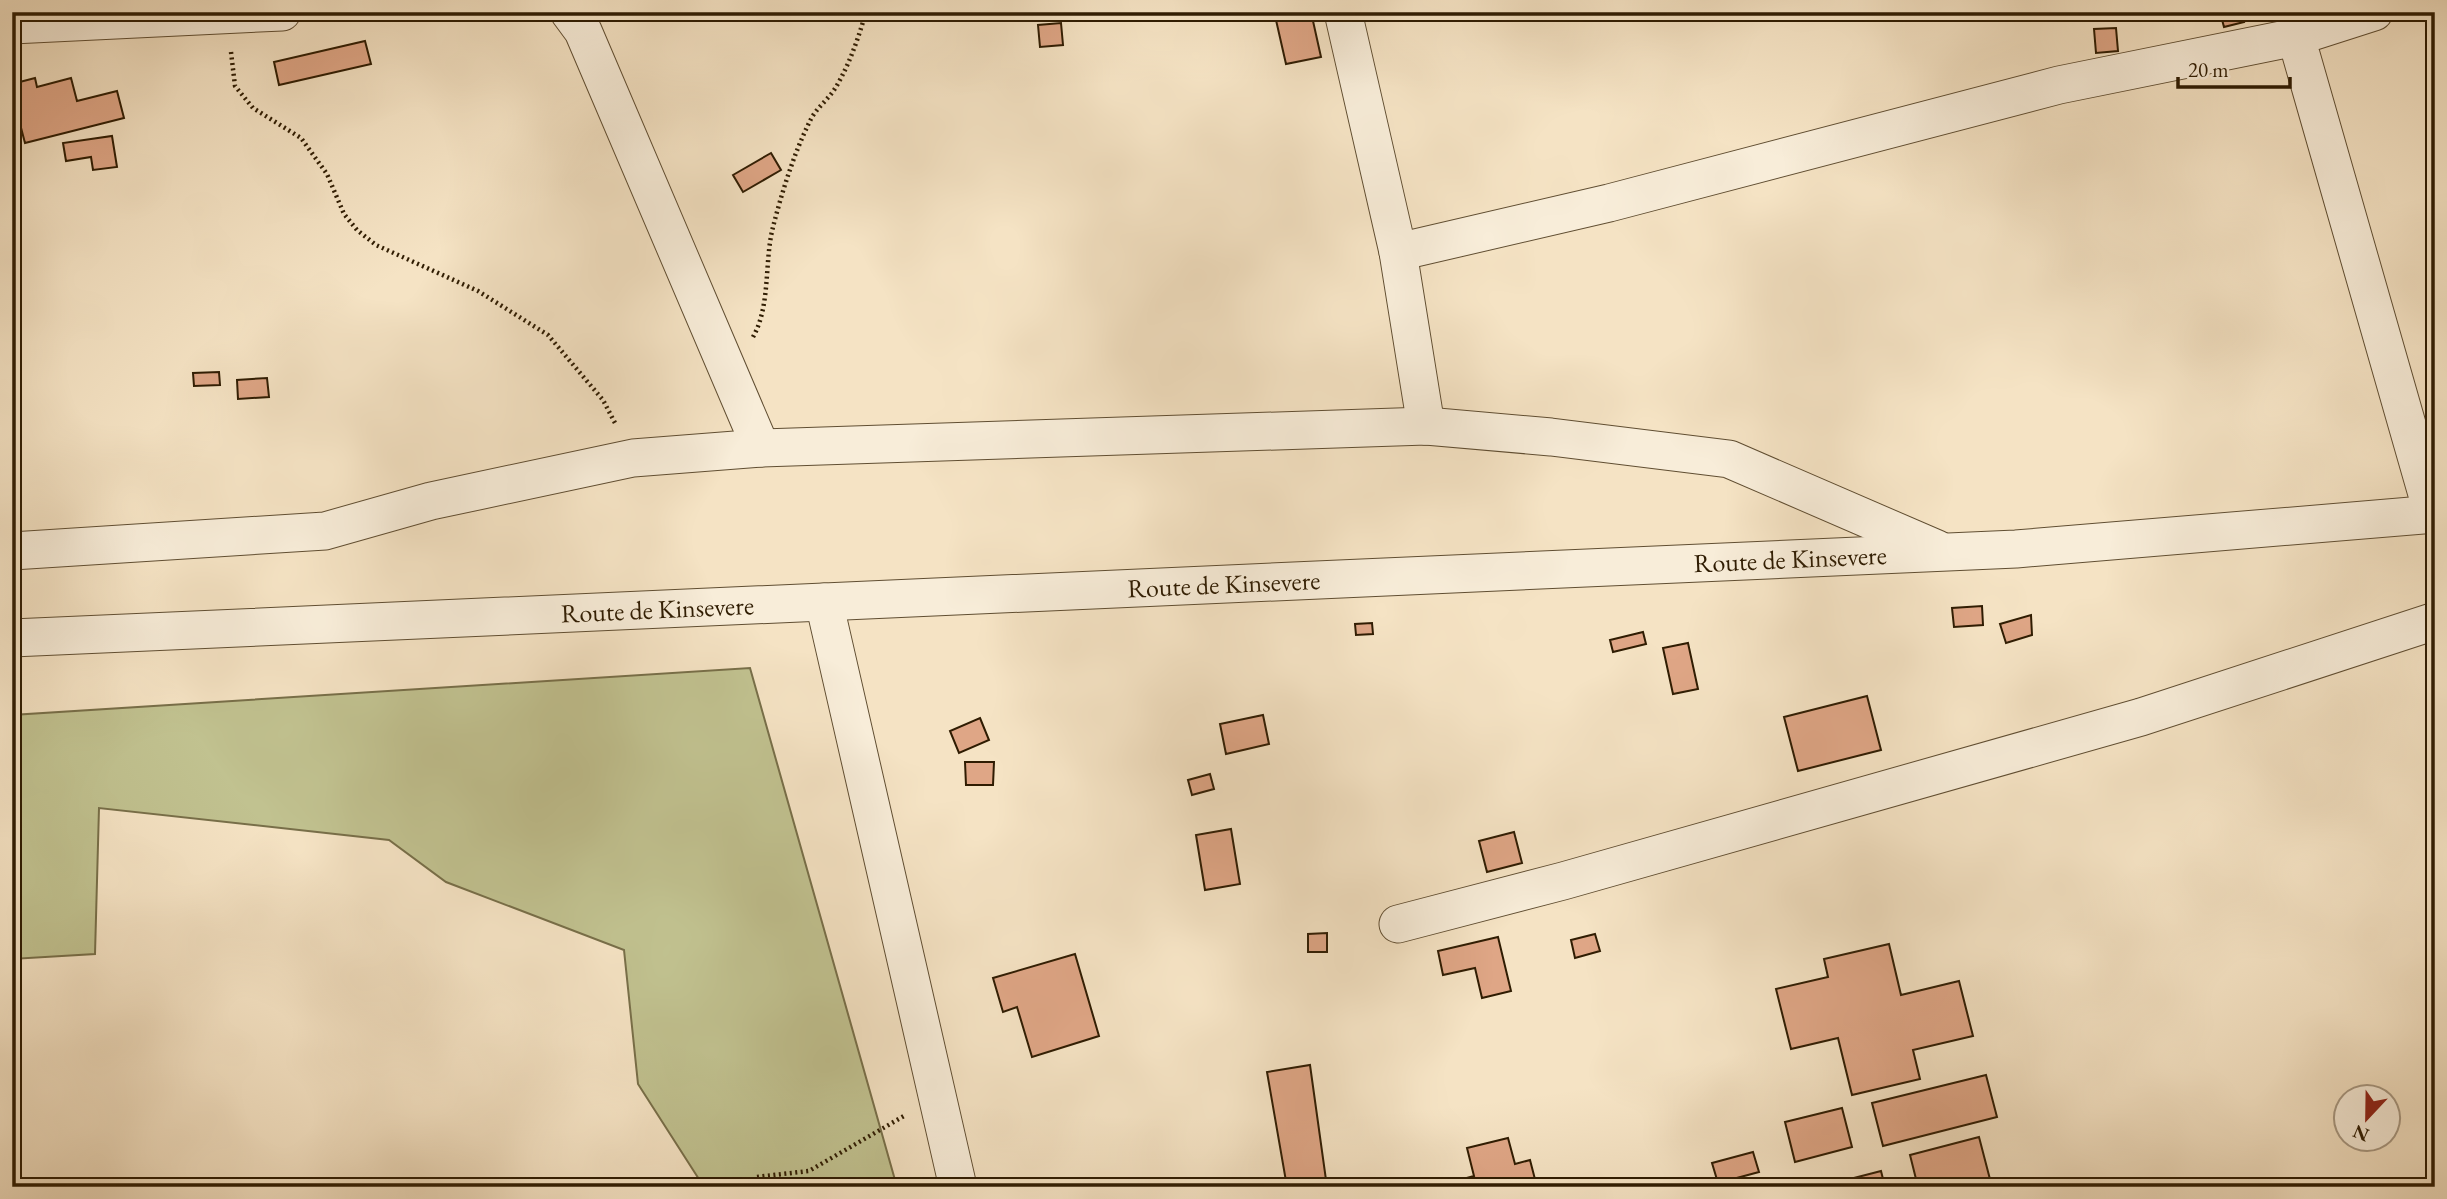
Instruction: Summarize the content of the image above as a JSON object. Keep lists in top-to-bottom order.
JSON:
{
  "streets": {
    "street": ["Route de Kinsevere"]
  },
  "scale_bar": "20 m",
  "north": "bottom"
}
